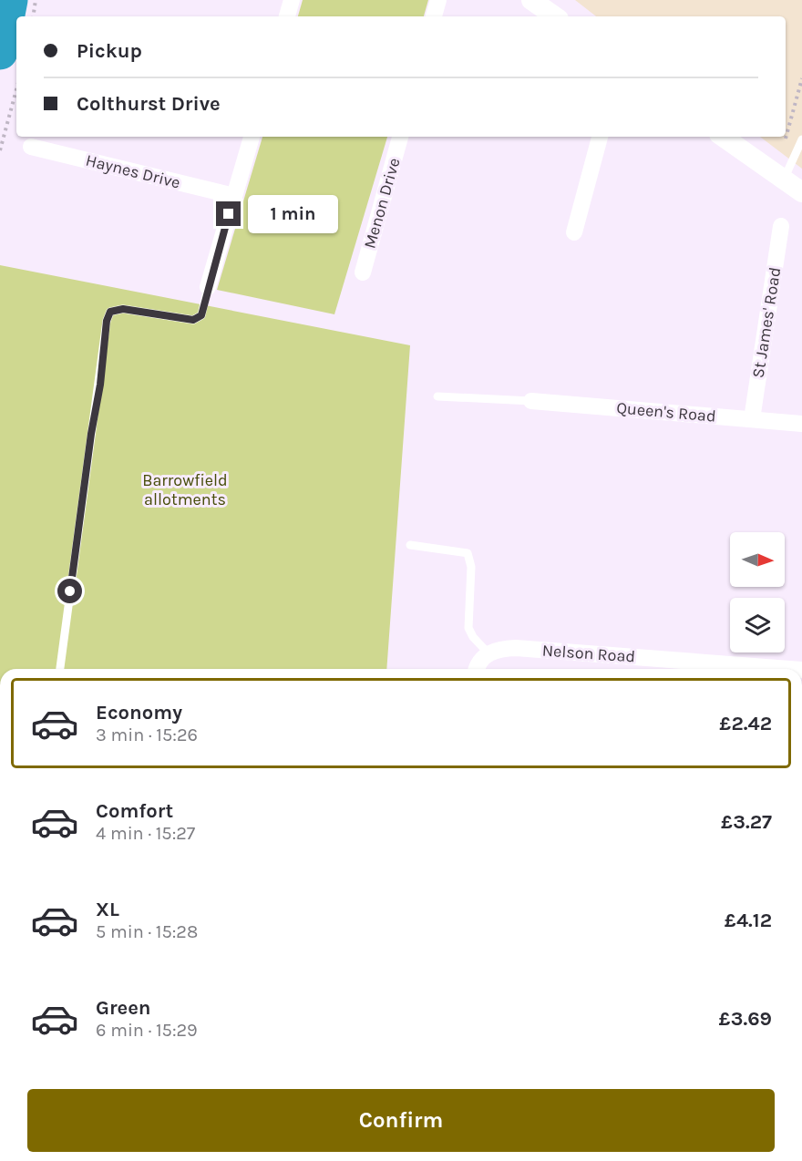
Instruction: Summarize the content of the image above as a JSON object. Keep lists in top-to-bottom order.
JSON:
{
  "streets": {
    "street": [
      "Haynes Drive",
      "Menon Drive",
      "St James' Road",
      "Queen's Road",
      "Nelson Road"
    ]
  },
  "crossings": [
    ["St James' Road", "Queen's Road"]
  ],
  "parks": ["Barrowfield allotments"],
  "north": "right",
  "page": {
    "banner": ["Pickup", "Colthurst Drive"],
    "bubble": "1 min",
    "list": [
      {
        "name": "Economy",
        "note": "3 min · 15:26",
        "value": "£2.42"
      },
      {
        "name": "Comfort",
        "note": "4 min · 15:27",
        "value": "£3.27"
      },
      {
        "name": "XL",
        "note": "5 min · 15:28",
        "value": "£4.12"
      },
      {
        "name": "Green",
        "note": "6 min · 15:29",
        "value": "£3.69"
      }
    ],
    "buttons": "Confirm"
  }
}
